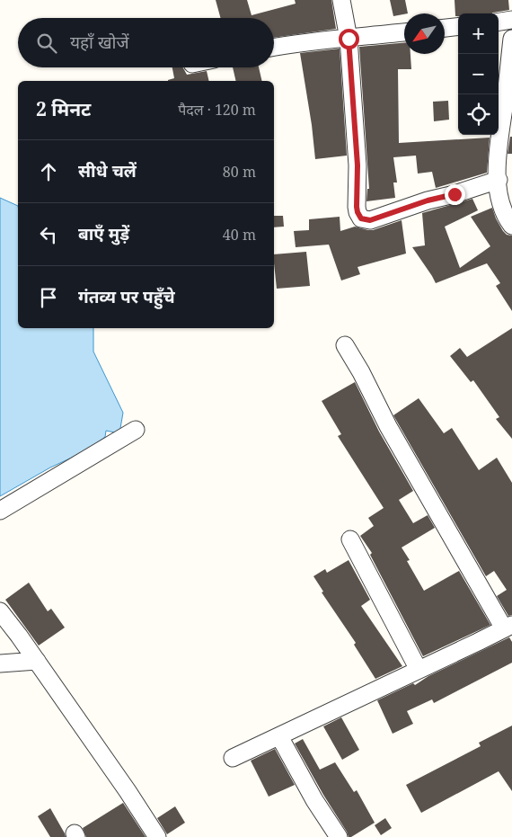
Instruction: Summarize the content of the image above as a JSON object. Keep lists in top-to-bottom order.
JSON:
{
  "north": "bottom left",
  "page": {
    "map_buttons": ["+", "−"],
    "search": "यहाँ खोजें",
    "heading": ["2 मिनट", "पैदल · 120 m"],
    "list": [
      ["सीधे चलें", "80 m"],
      ["बाएँ मुड़ें", "40 m"],
      "गंतव्य पर पहुँचे"
    ]
  }
}
